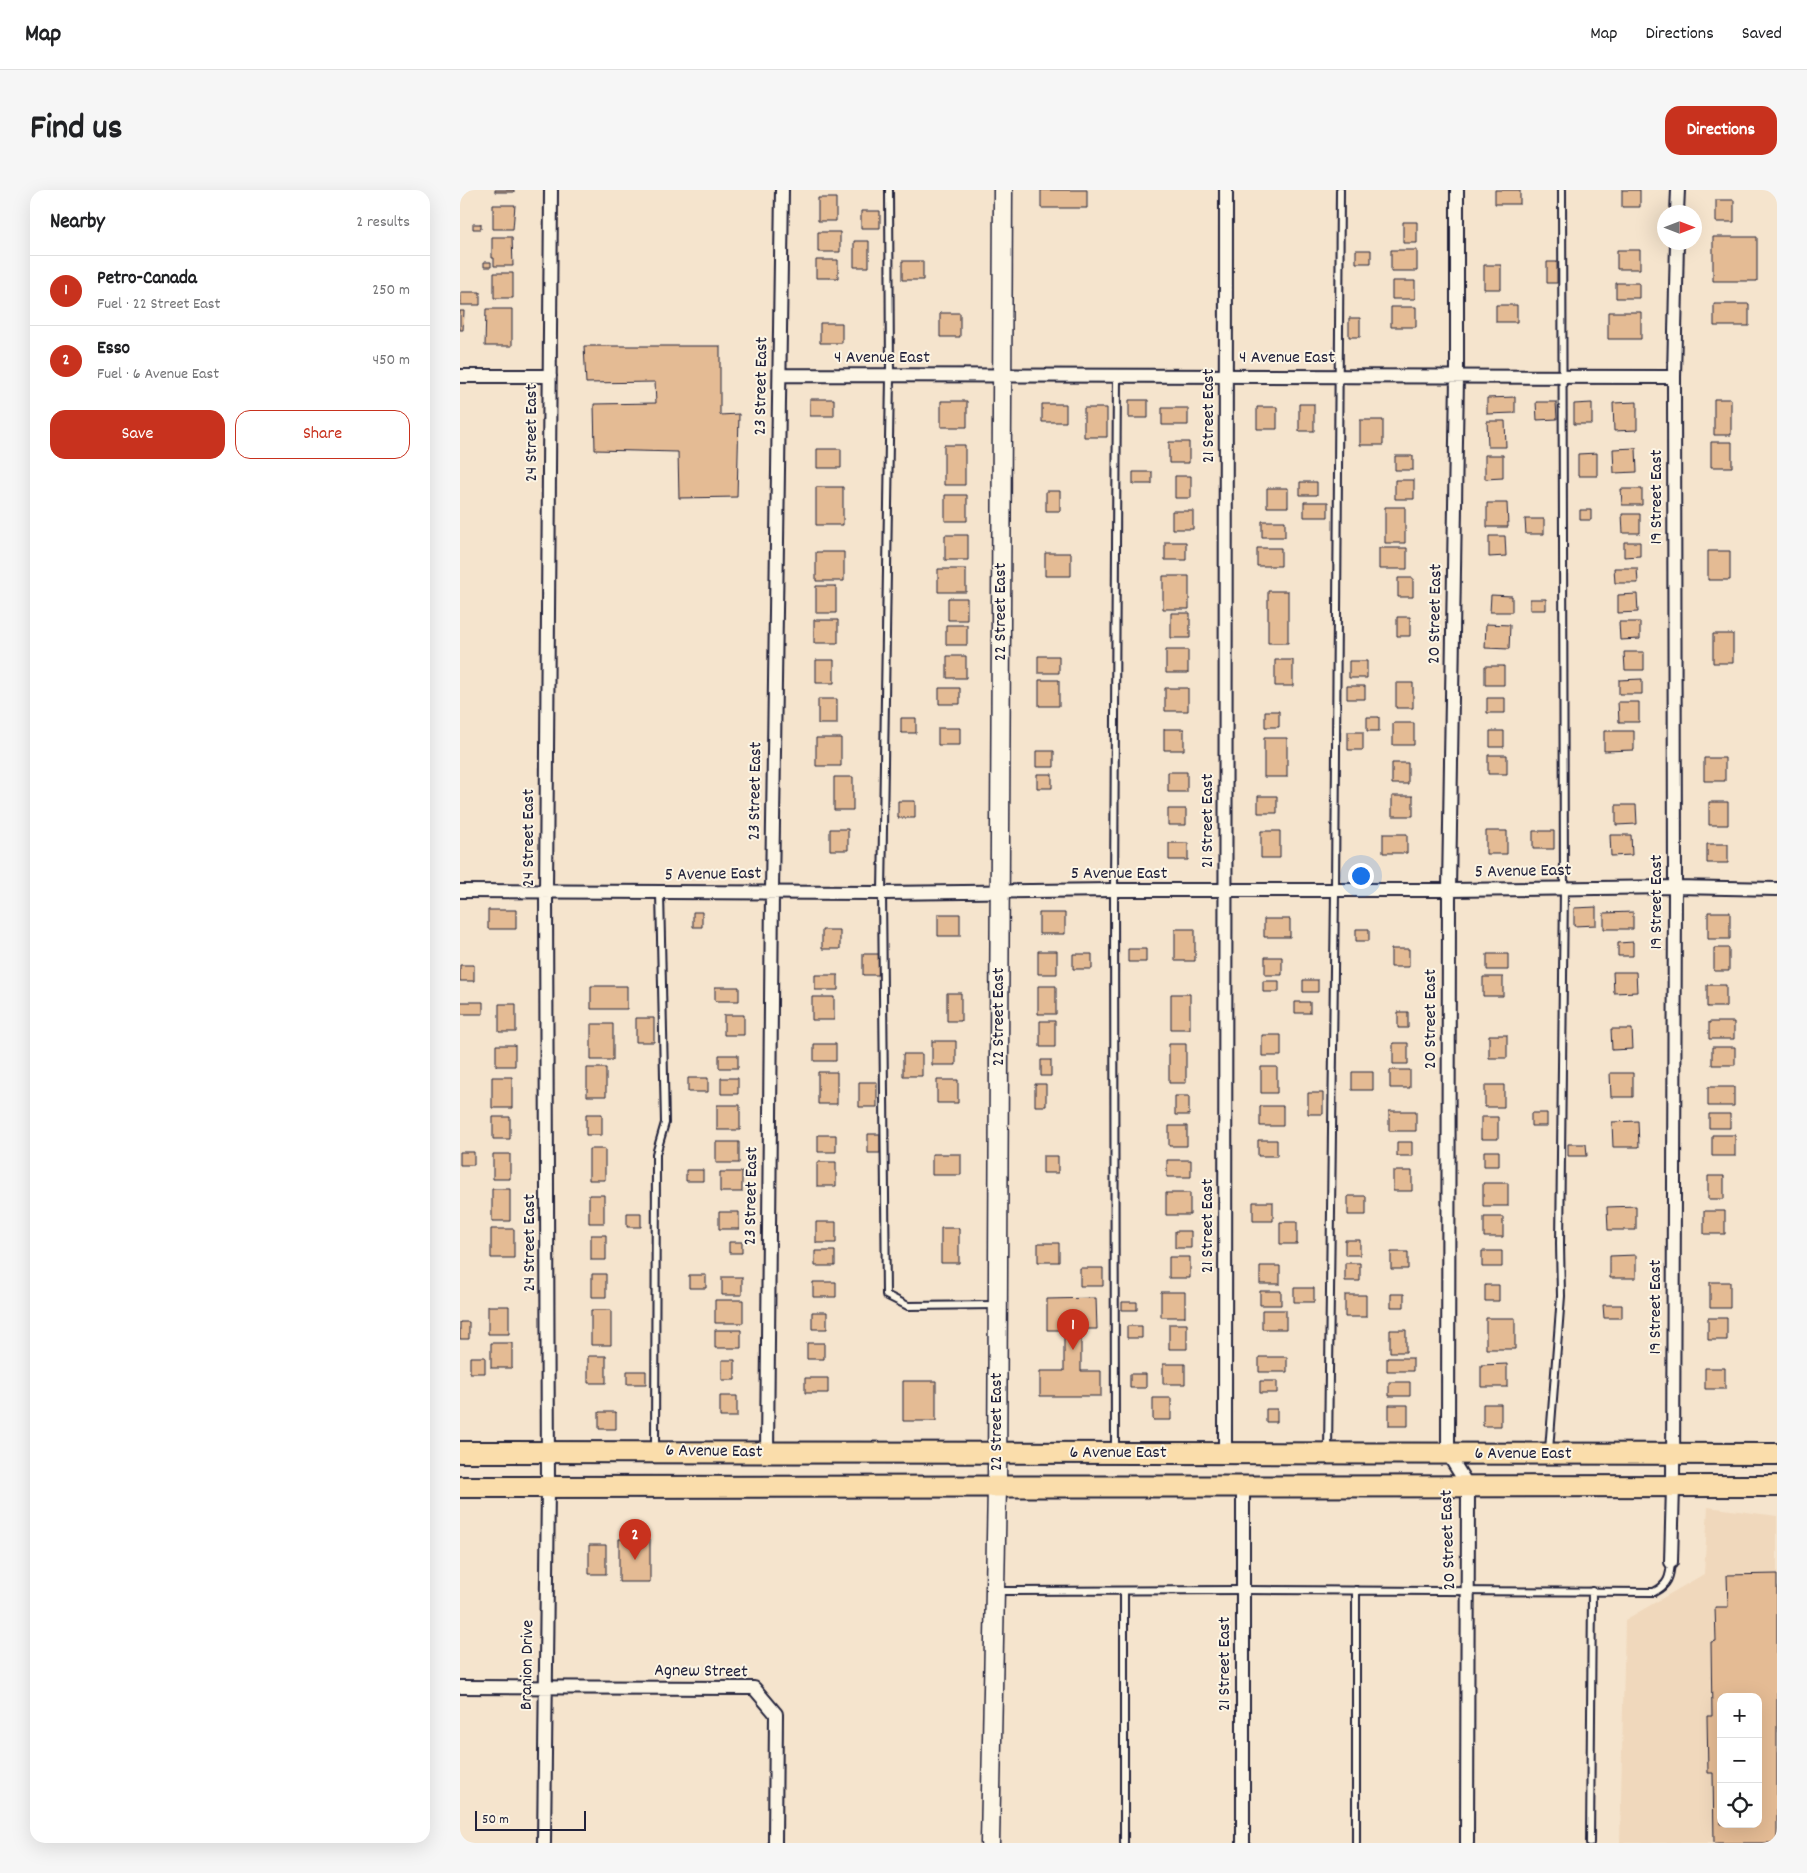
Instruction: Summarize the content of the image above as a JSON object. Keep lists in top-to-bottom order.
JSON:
{
  "streets": {
    "main road": ["6 Avenue East"],
    "street": [
      "4 Avenue East",
      "23 Street East",
      "21 Street East",
      "24 Street East",
      "19 Street East",
      "22 Street East",
      "20 Street East",
      "5 Avenue East",
      "Branion Drive",
      "Agnew Street"
    ]
  },
  "crossings": [
    ["4 Avenue East", "23 Street East"],
    ["4 Avenue East", "21 Street East"],
    ["4 Avenue East", "19 Street East"],
    ["4 Avenue East", "22 Street East"],
    ["4 Avenue East", "20 Street East"],
    ["23 Street East", "5 Avenue East"],
    ["23 Street East", "6 Avenue East"],
    ["21 Street East", "5 Avenue East"],
    ["21 Street East", "6 Avenue East"],
    ["24 Street East", "5 Avenue East"],
    ["24 Street East", "6 Avenue East"],
    ["24 Street East", "Branion Drive"],
    ["19 Street East", "5 Avenue East"],
    ["19 Street East", "6 Avenue East"],
    ["22 Street East", "5 Avenue East"],
    ["22 Street East", "6 Avenue East"],
    ["20 Street East", "5 Avenue East"],
    ["20 Street East", "6 Avenue East"],
    ["6 Avenue East", "Branion Drive"],
    ["Branion Drive", "Agnew Street"]
  ],
  "scale_bar": "50 m",
  "north": "right",
  "page": {
    "header": "Map",
    "nav": ["Map", "Directions", "Saved"],
    "title": "Find us",
    "buttons": [
      "Directions",
      ["Save", "Share"]
    ],
    "heading": ["Nearby", "2 results"],
    "list": [
      {
        "mark": "1",
        "name": "Petro-Canada",
        "note": "Fuel · 22 Street East",
        "value": "250 m"
      },
      {
        "mark": "2",
        "name": "Esso",
        "note": "Fuel · 6 Avenue East",
        "value": "450 m"
      }
    ],
    "pins": ["1", "2"],
    "map_buttons": ["+", "−"],
    "scale": "50 m"
  }
}
